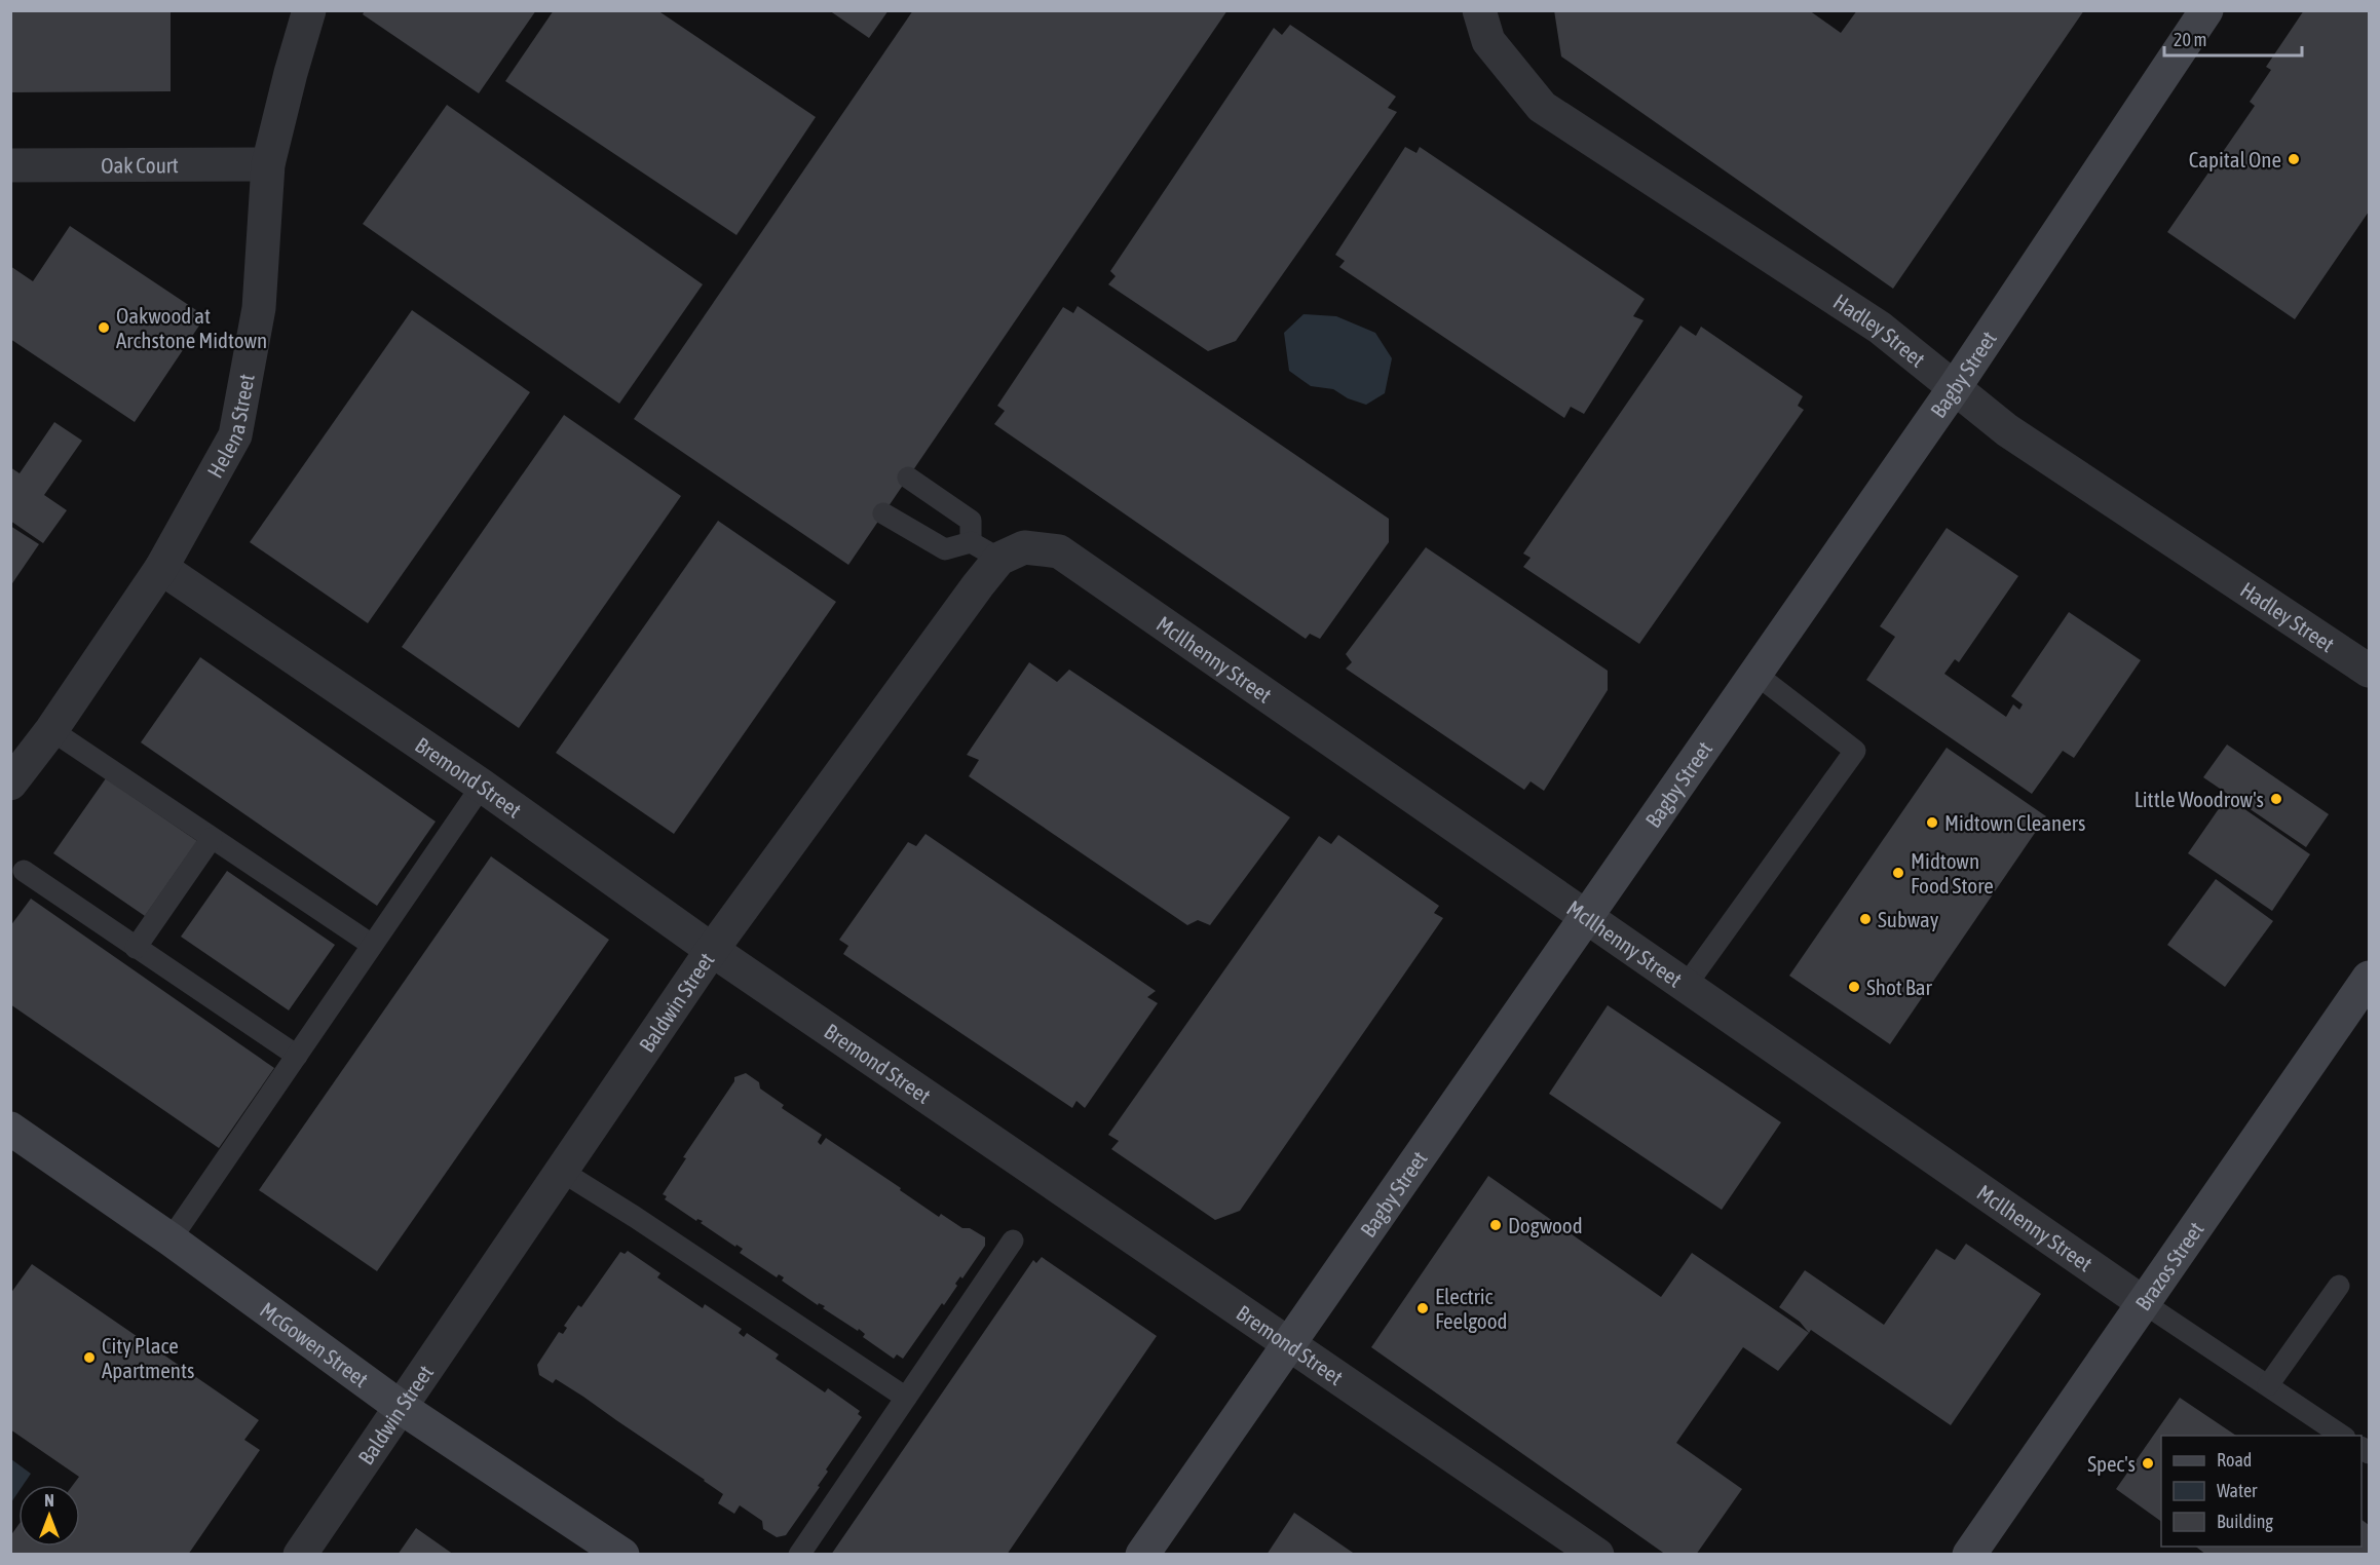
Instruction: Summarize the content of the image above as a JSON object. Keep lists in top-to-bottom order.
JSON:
{
  "streets": {
    "main road": ["Bagby Street", "Brazos Street", "McGowen Street"],
    "street": [
      "Oak Court",
      "Hadley Street",
      "Helena Street",
      "McIlhenny Street",
      "Bremond Street",
      "Baldwin Street"
    ]
  },
  "crossings": [
    ["Oak Court", "Helena Street"],
    ["Hadley Street", "Bagby Street"],
    ["Bagby Street", "McIlhenny Street"],
    ["Bagby Street", "Bremond Street"],
    ["Helena Street", "Bremond Street"],
    ["McIlhenny Street", "Baldwin Street"],
    ["McIlhenny Street", "Brazos Street"],
    ["Bremond Street", "Baldwin Street"],
    ["Baldwin Street", "McGowen Street"]
  ],
  "places": [
    "Capital One",
    "Oakwood at Archstone Midtown",
    "Little Woodrow's",
    "Midtown Cleaners",
    "Midtown Food Store",
    "Subway",
    "Shot Bar",
    "Dogwood",
    "Electric Feelgood",
    "City Place Apartments",
    "Spec's"
  ],
  "legend": ["Road", "Water", "Building"],
  "scale_bar": "20 m",
  "north": "top"
}
